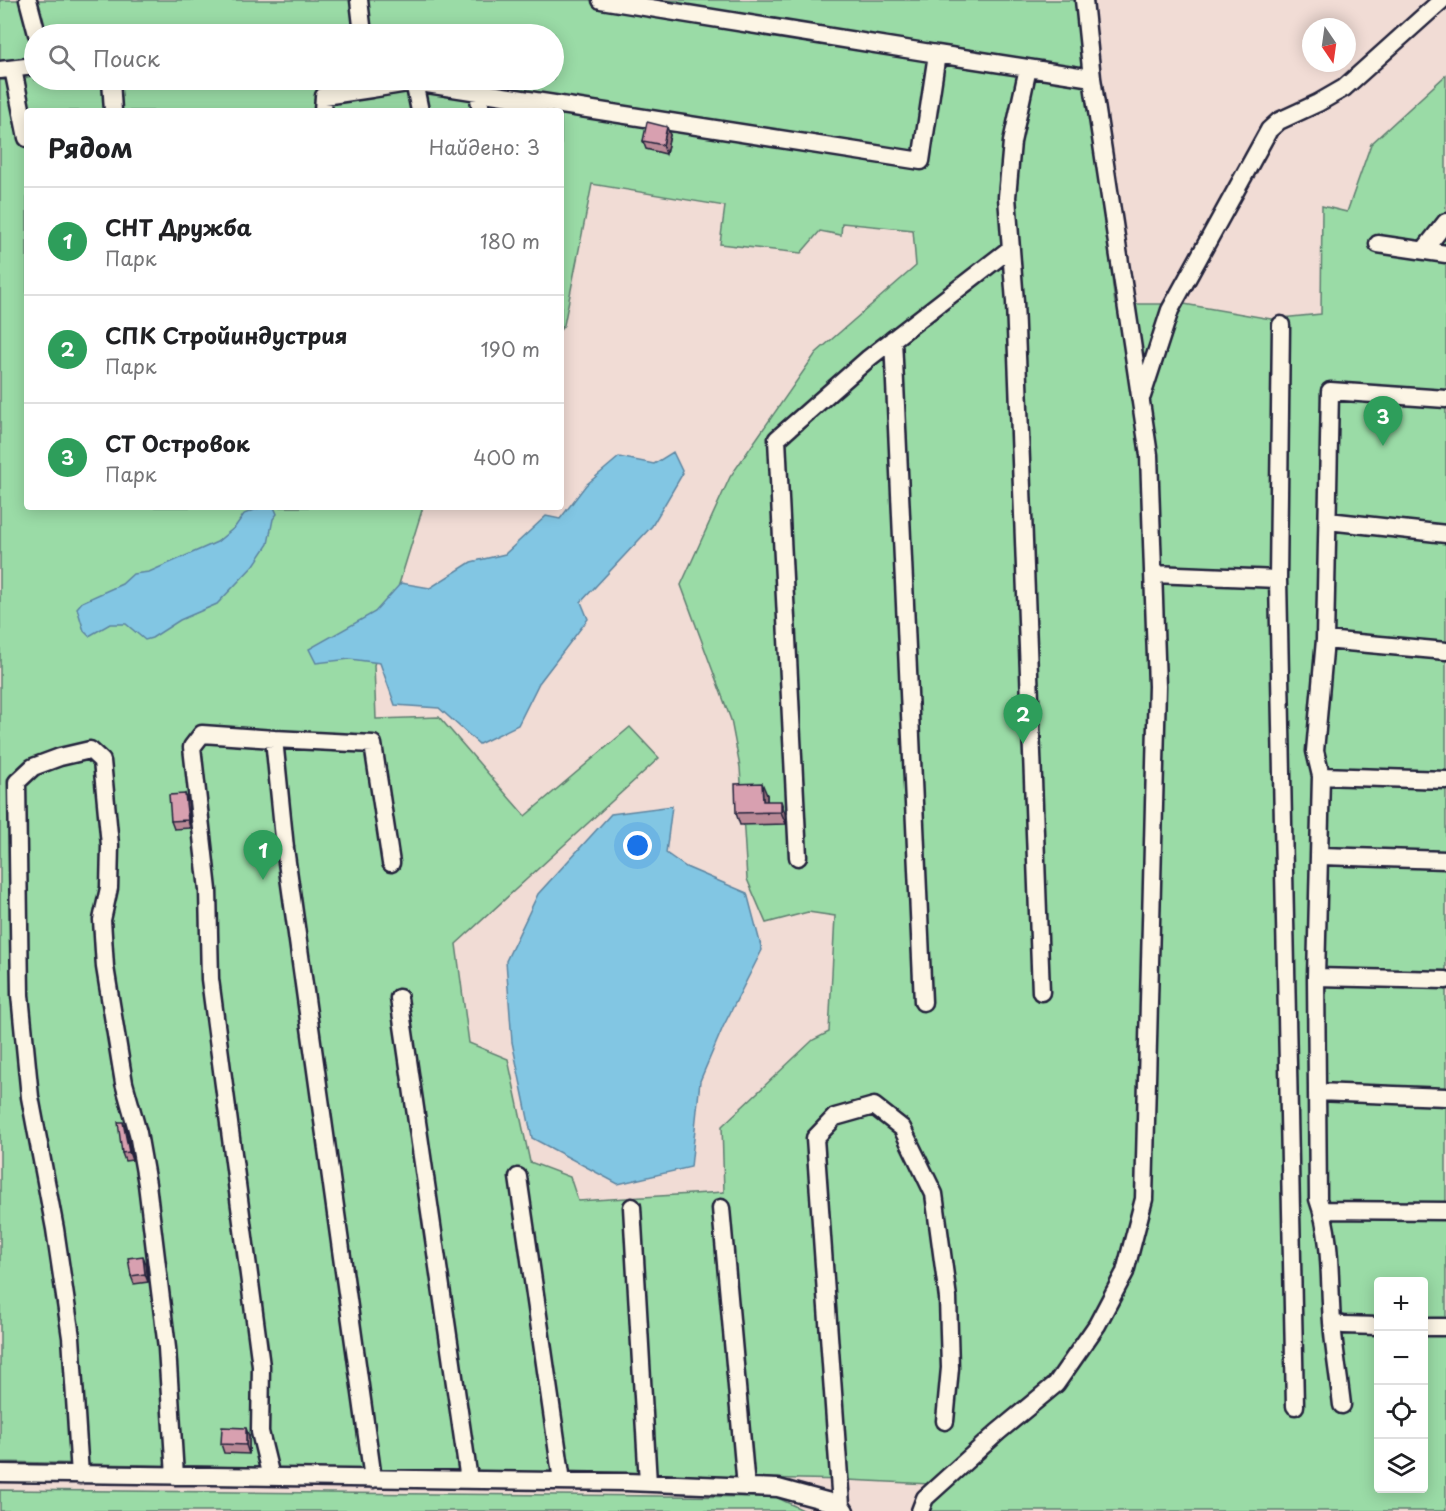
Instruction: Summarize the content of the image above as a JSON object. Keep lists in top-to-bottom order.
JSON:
{
  "north": "bottom",
  "page": {
    "search": "Поиск",
    "heading": ["Рядом", "Найдено: 3"],
    "list": [
      {
        "mark": "1",
        "name": "СНТ Дружба",
        "note": "Парк",
        "value": "180 m"
      },
      {
        "mark": "2",
        "name": "СПК Стройиндустрия",
        "note": "Парк",
        "value": "190 m"
      },
      {
        "mark": "3",
        "name": "СТ Островок",
        "note": "Парк",
        "value": "400 m"
      }
    ],
    "pins": ["3", "2", "1"],
    "map_buttons": ["+", "−"]
  }
}
